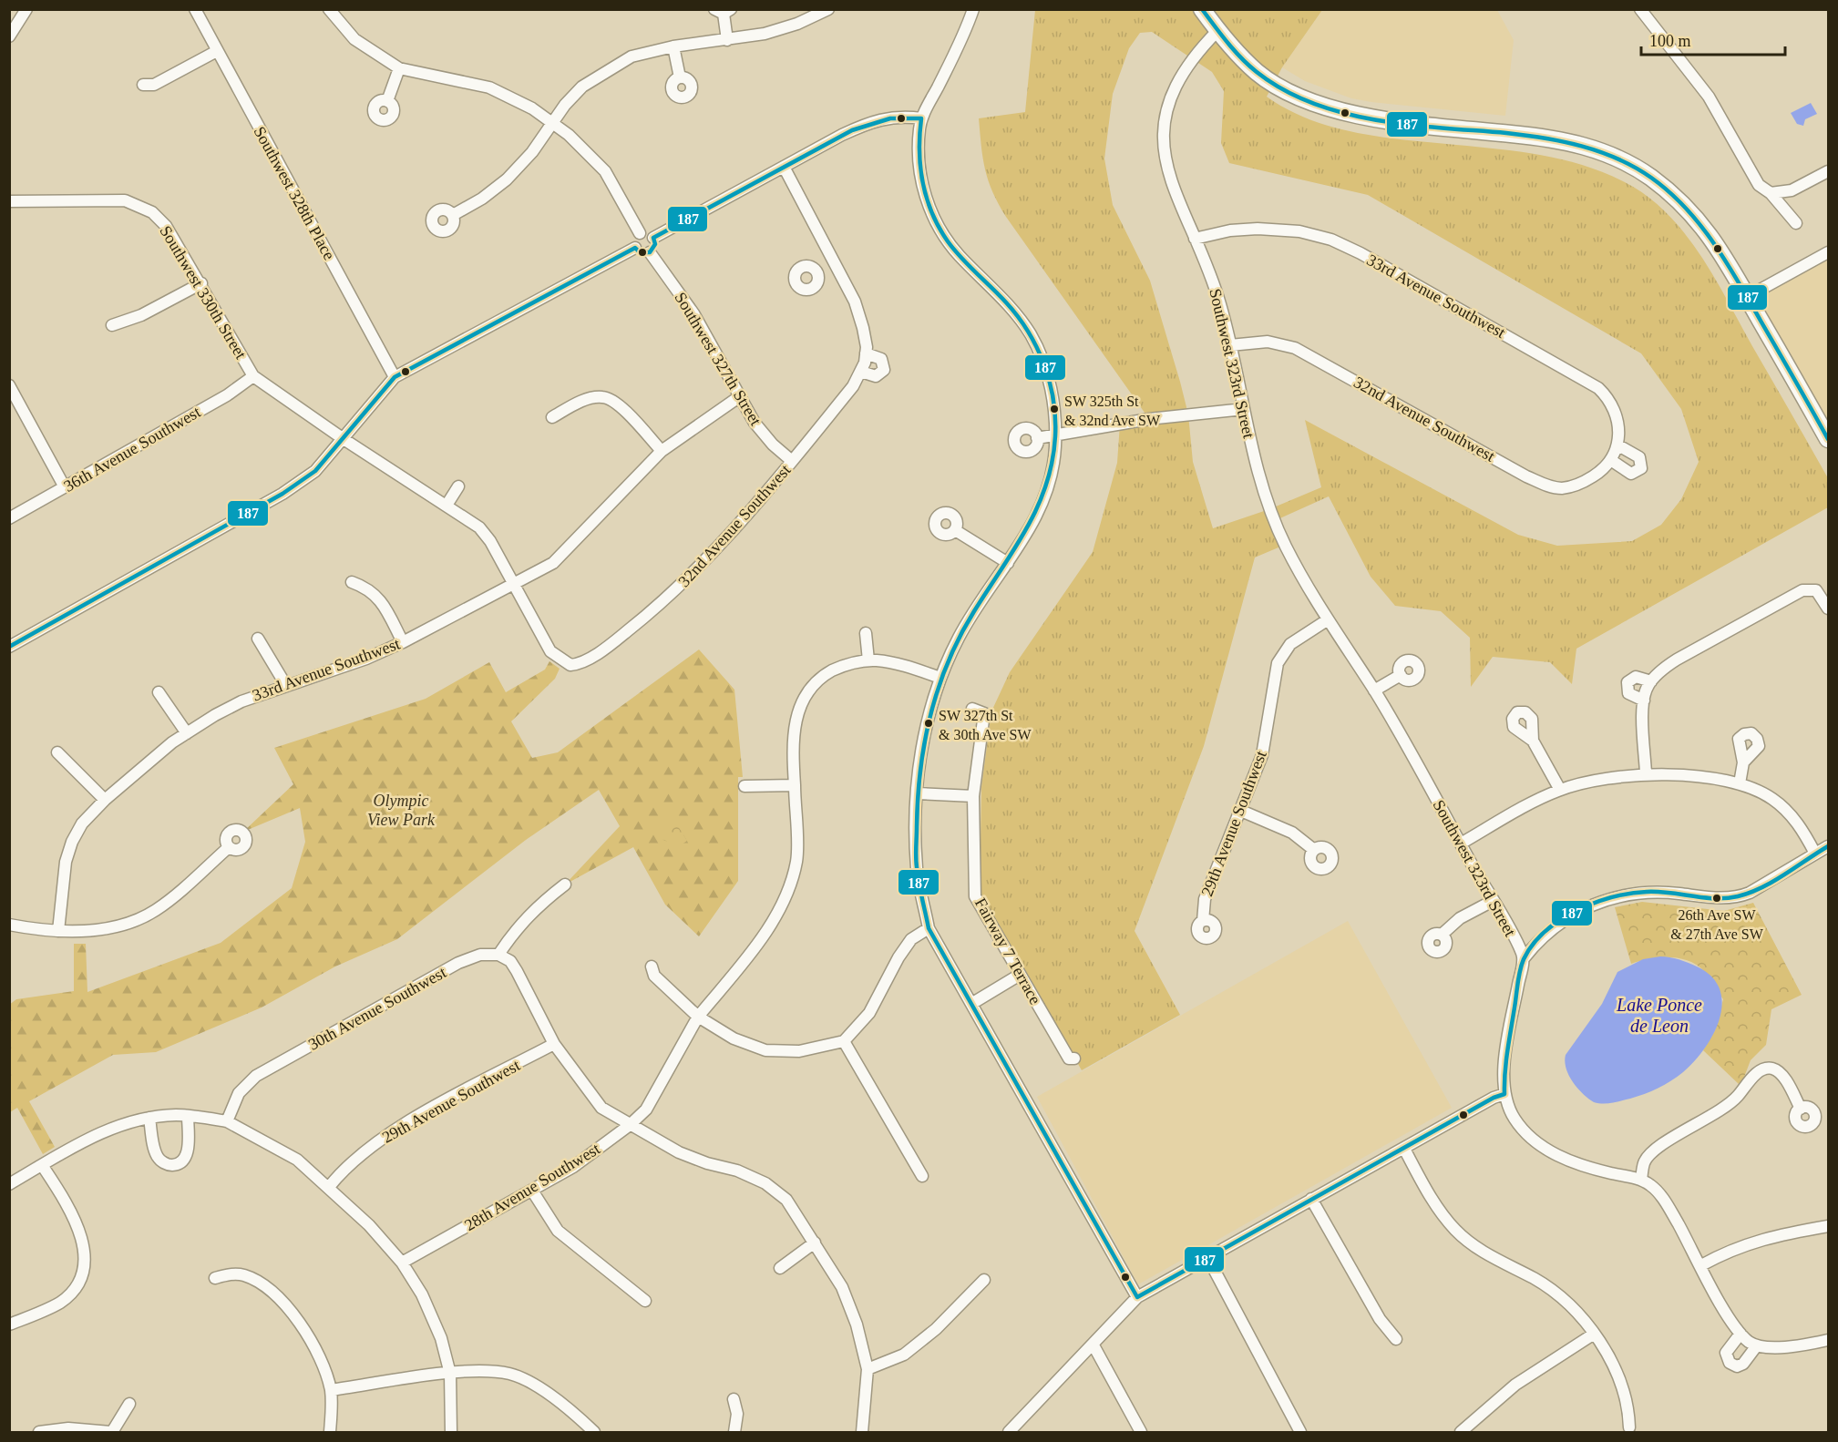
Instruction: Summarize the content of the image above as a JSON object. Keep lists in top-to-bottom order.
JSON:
{
  "streets": {
    "street": [
      "Southwest 328th Place",
      "Southwest 330th Street",
      "33rd Avenue Southwest",
      "Southwest 327th Street",
      "Southwest 323rd Street",
      "32nd Avenue Southwest",
      "36th Avenue Southwest",
      "29th Avenue Southwest",
      "Fairway 7 Terrace",
      "30th Avenue Southwest",
      "28th Avenue Southwest"
    ]
  },
  "crossings": [
    ["Southwest 330th Street", "33rd Avenue Southwest"],
    ["Southwest 330th Street", "32nd Avenue Southwest"],
    ["Southwest 330th Street", "36th Avenue Southwest"],
    ["33rd Avenue Southwest", "Southwest 327th Street"],
    ["33rd Avenue Southwest", "Southwest 323rd Street"],
    ["33rd Avenue Southwest", "32nd Avenue Southwest"],
    ["Southwest 327th Street", "32nd Avenue Southwest"],
    ["Southwest 323rd Street", "32nd Avenue Southwest"],
    ["Southwest 323rd Street", "29th Avenue Southwest"]
  ],
  "water": ["Lake Ponce de Leon"],
  "parks": ["Olympic View Park"],
  "places": ["SW 325th St & 32nd Ave SW", "SW 327th St & 30th Ave SW", "26th Ave SW & 27th Ave SW"],
  "lines": ["transit line 187"],
  "scale_bar": "100 m"
}
